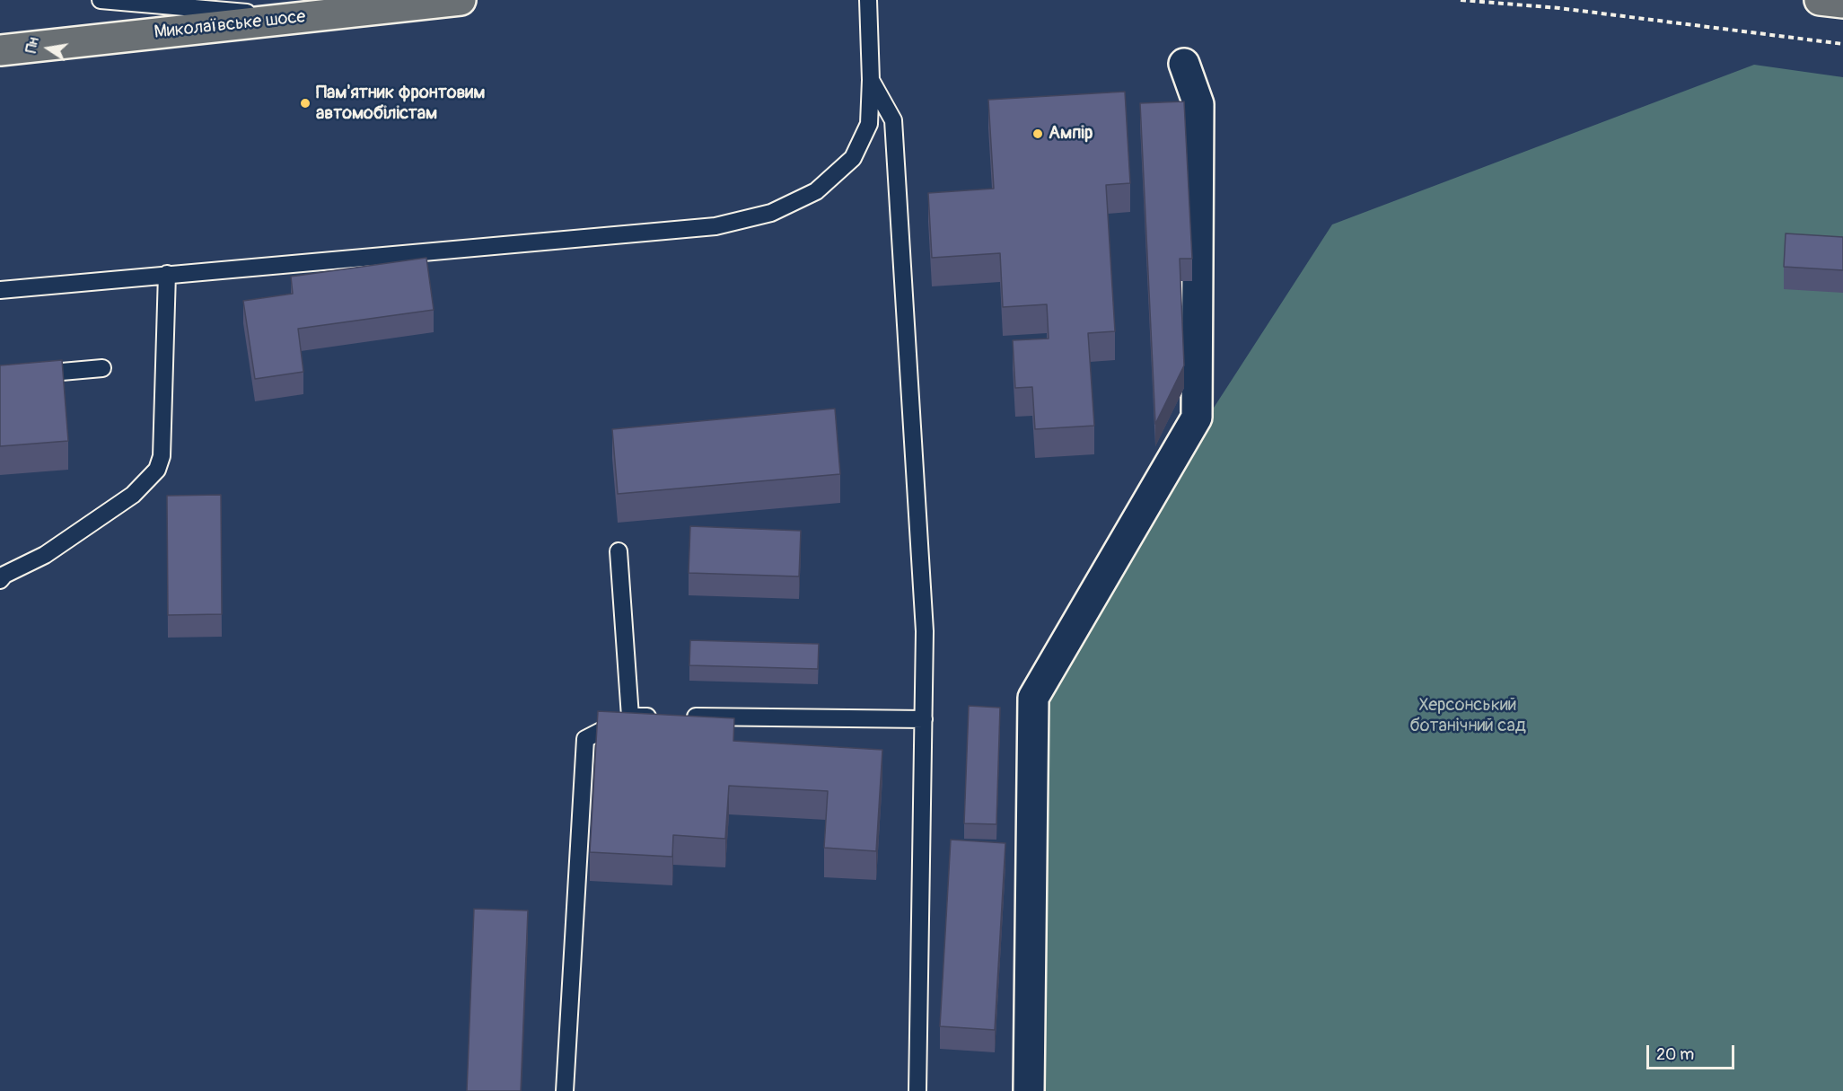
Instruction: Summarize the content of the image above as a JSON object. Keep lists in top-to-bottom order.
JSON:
{
  "streets": {
    "main road": ["Миколаївське шосе"]
  },
  "parks": ["Херсонський ботанічний сад"],
  "places": ["Пам'ятник фронтовим автомобілістам", "Ампір"],
  "scale_bar": "20 m",
  "north": "left"
}
